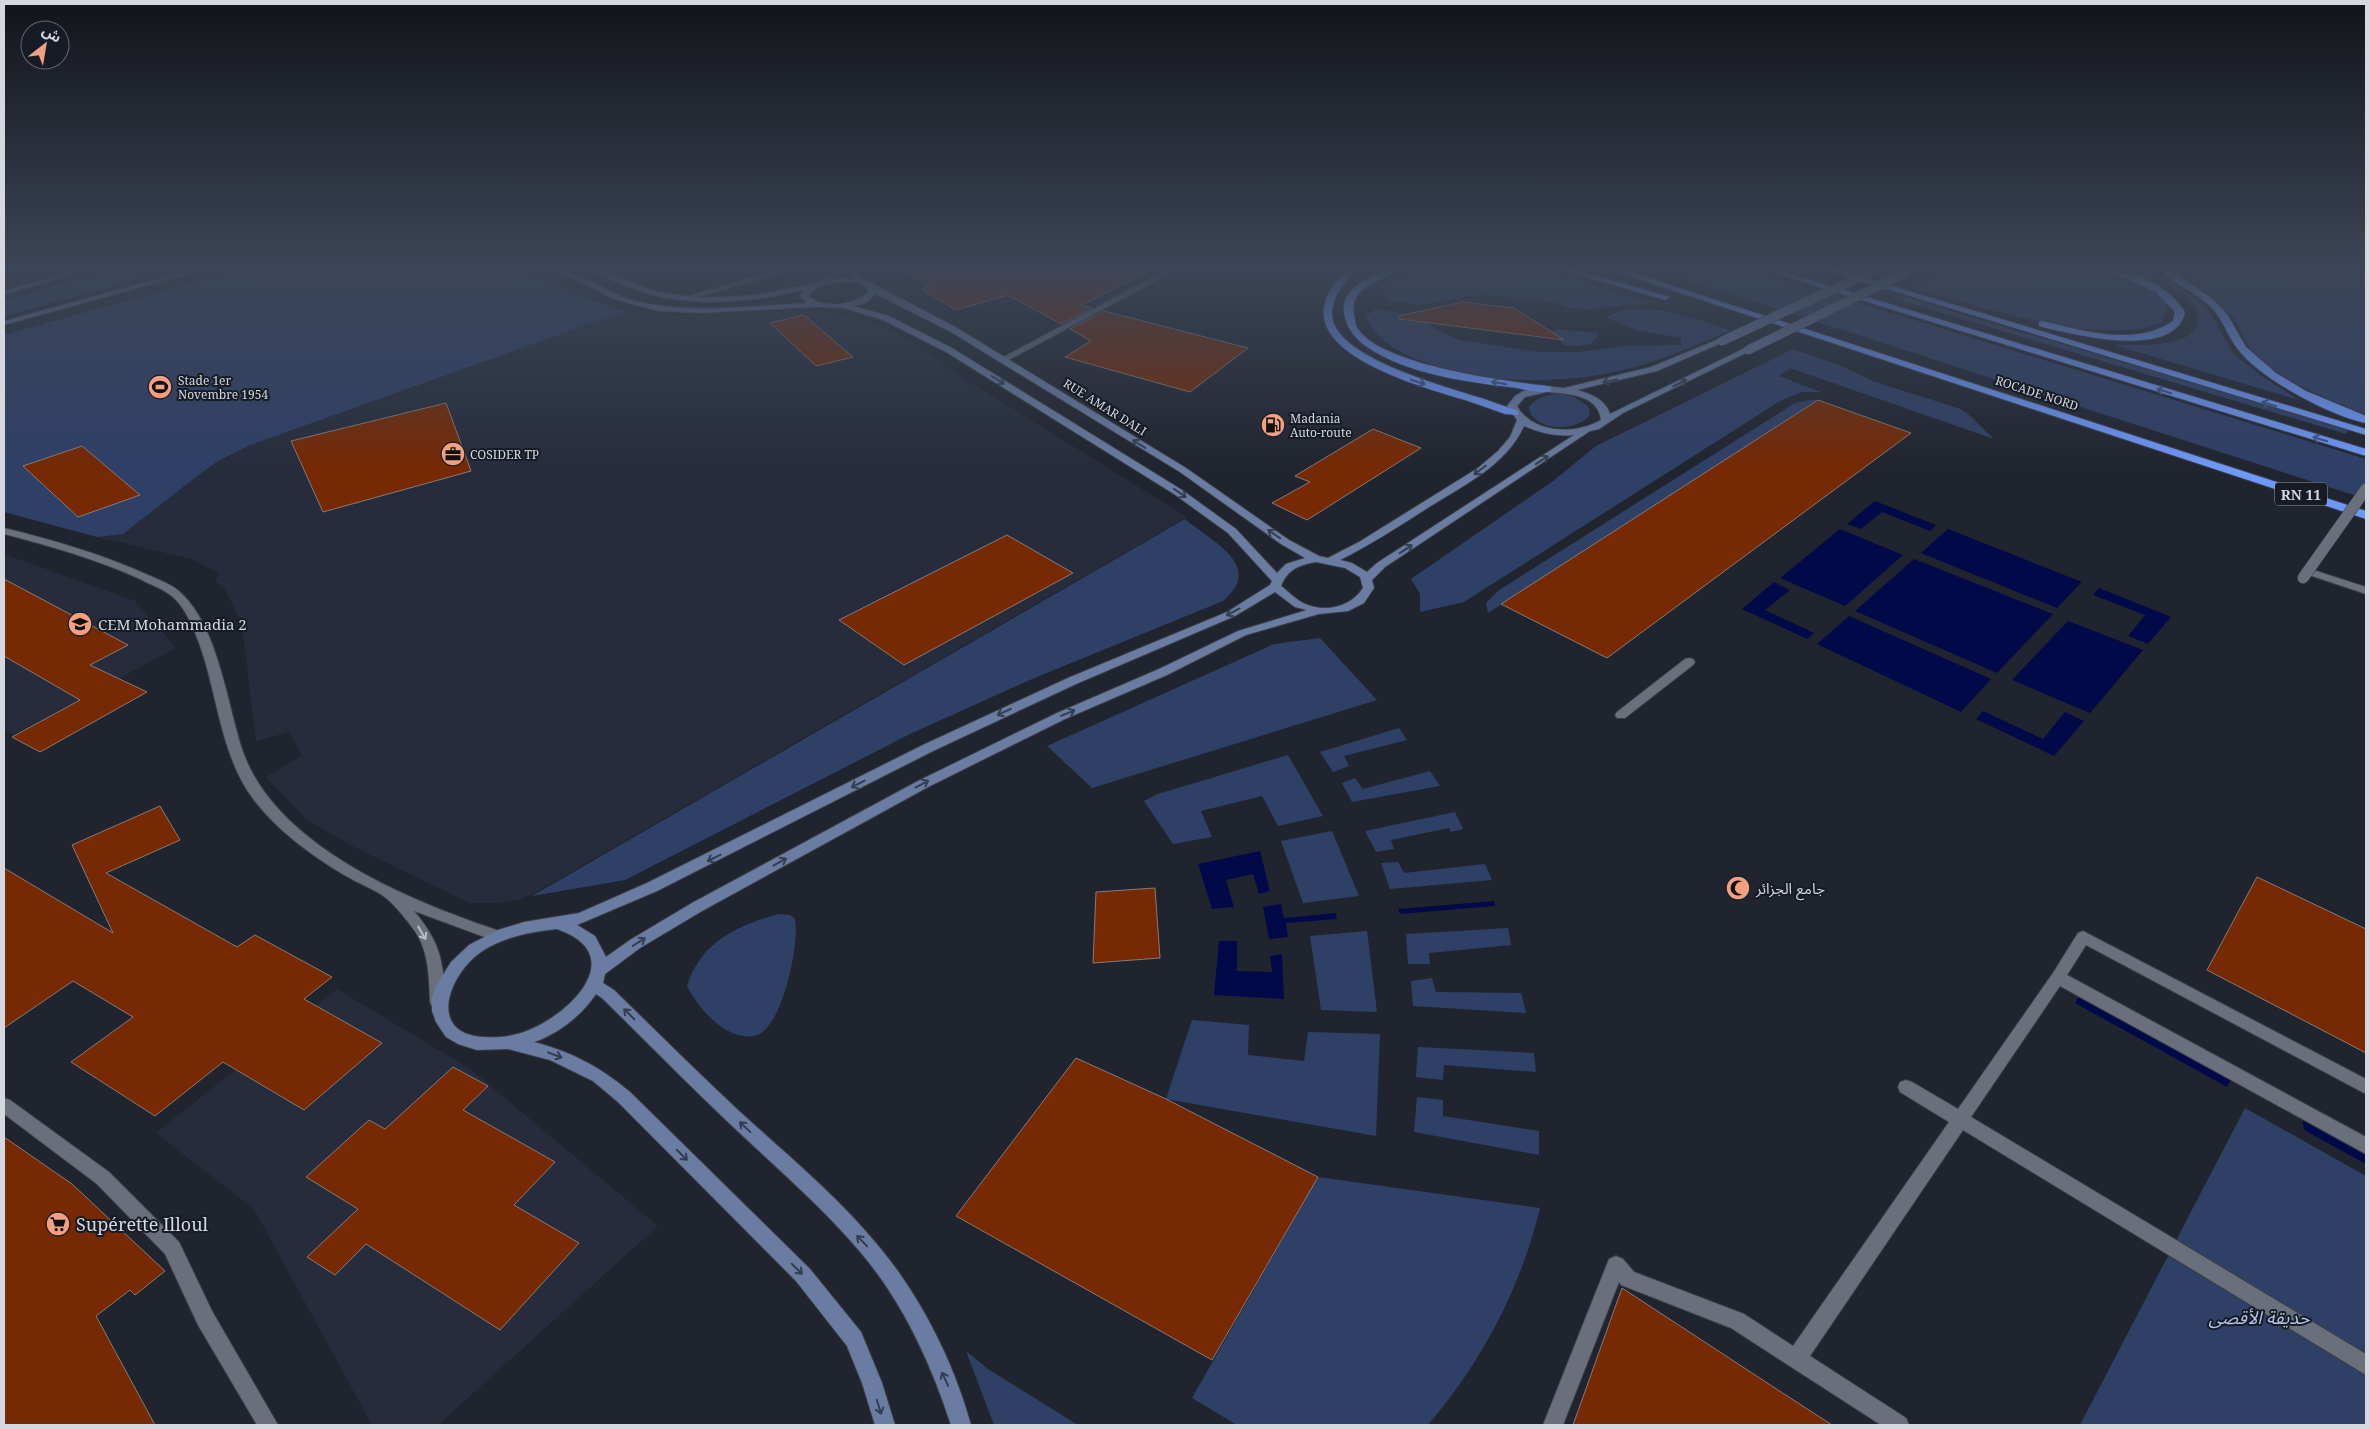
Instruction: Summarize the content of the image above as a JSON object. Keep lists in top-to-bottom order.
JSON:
{
  "streets": {
    "highway": ["ROCADE NORD", "RN 11"],
    "street": ["RUE AMAR DALI"]
  },
  "parks": ["حديقة الأقصى"],
  "places": {
    "sports": ["Stade 1er Novembre 1954"],
    "fuel station": ["Madania Auto-route"],
    "office": ["COSIDER TP"],
    "school or university": ["CEM Mohammadia 2"],
    "mosque": ["جامع الجزائر"],
    "supermarket": ["Supérette Illoul"]
  },
  "north": "top right"
}
